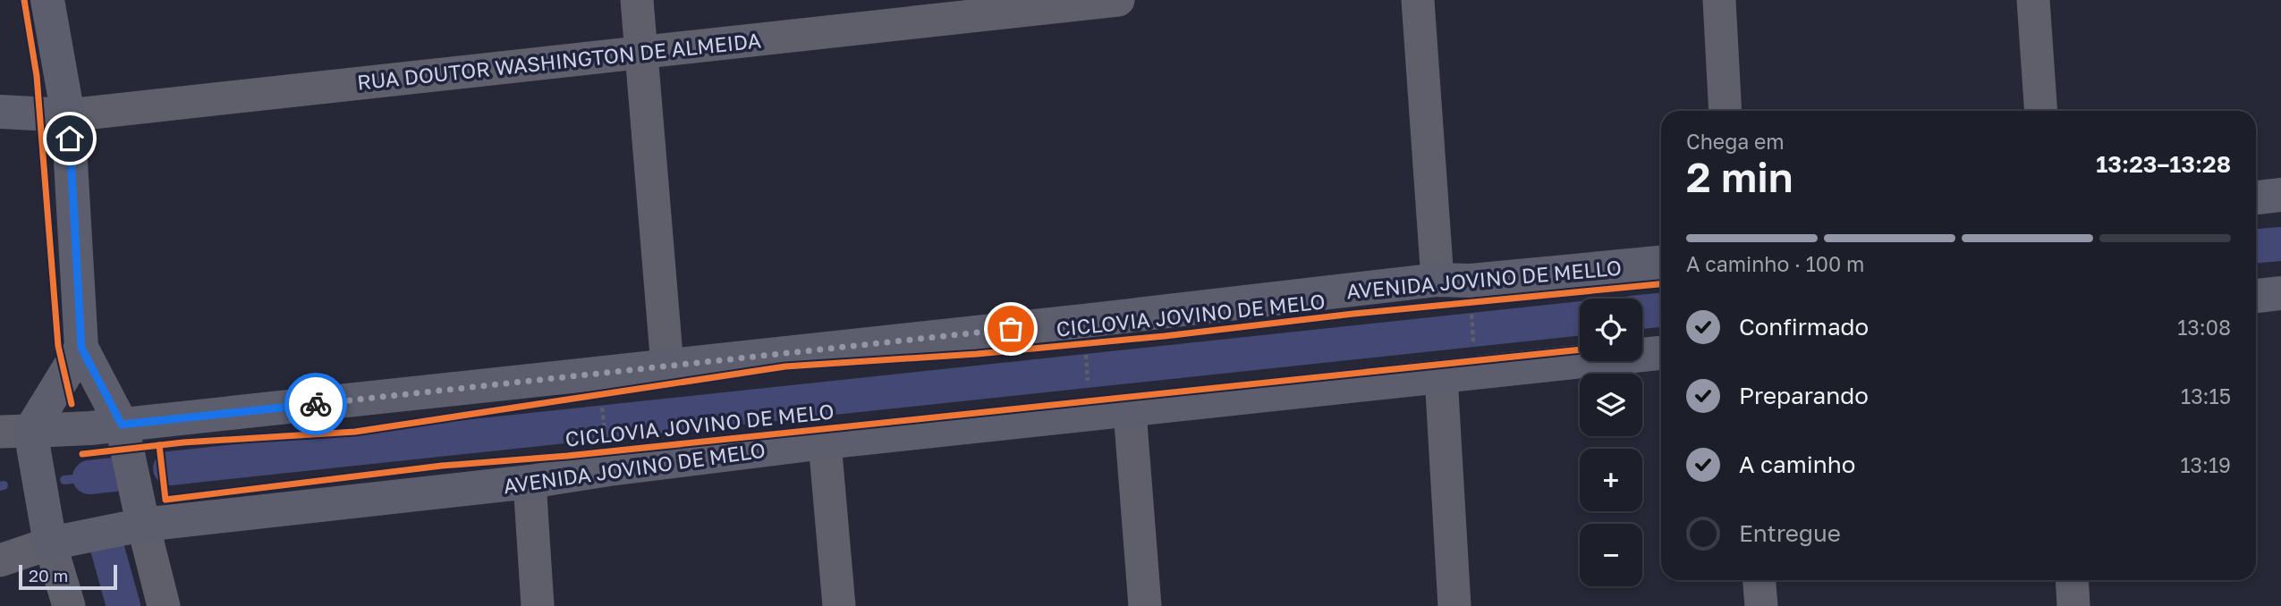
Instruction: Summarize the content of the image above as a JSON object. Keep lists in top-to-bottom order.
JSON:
{
  "streets": {
    "main road": ["RUA DOUTOR WASHINGTON DE ALMEIDA", "AVENIDA JOVINO DE MELLO", "AVENIDA JOVINO DE MELO"],
    "cycle path": ["CICLOVIA JOVINO DE MELO"]
  },
  "scale_bar": "20 m",
  "page": {
    "heading": ["2 min", "Chega em", "13:23–13:28"],
    "bar": "A caminho · 100 m",
    "list": [
      ["Confirmado", "13:08"],
      ["Preparando", "13:15"],
      ["A caminho", "13:19"],
      "Entregue"
    ],
    "map_buttons": ["+", "−"],
    "scale": "20 m"
  }
}
